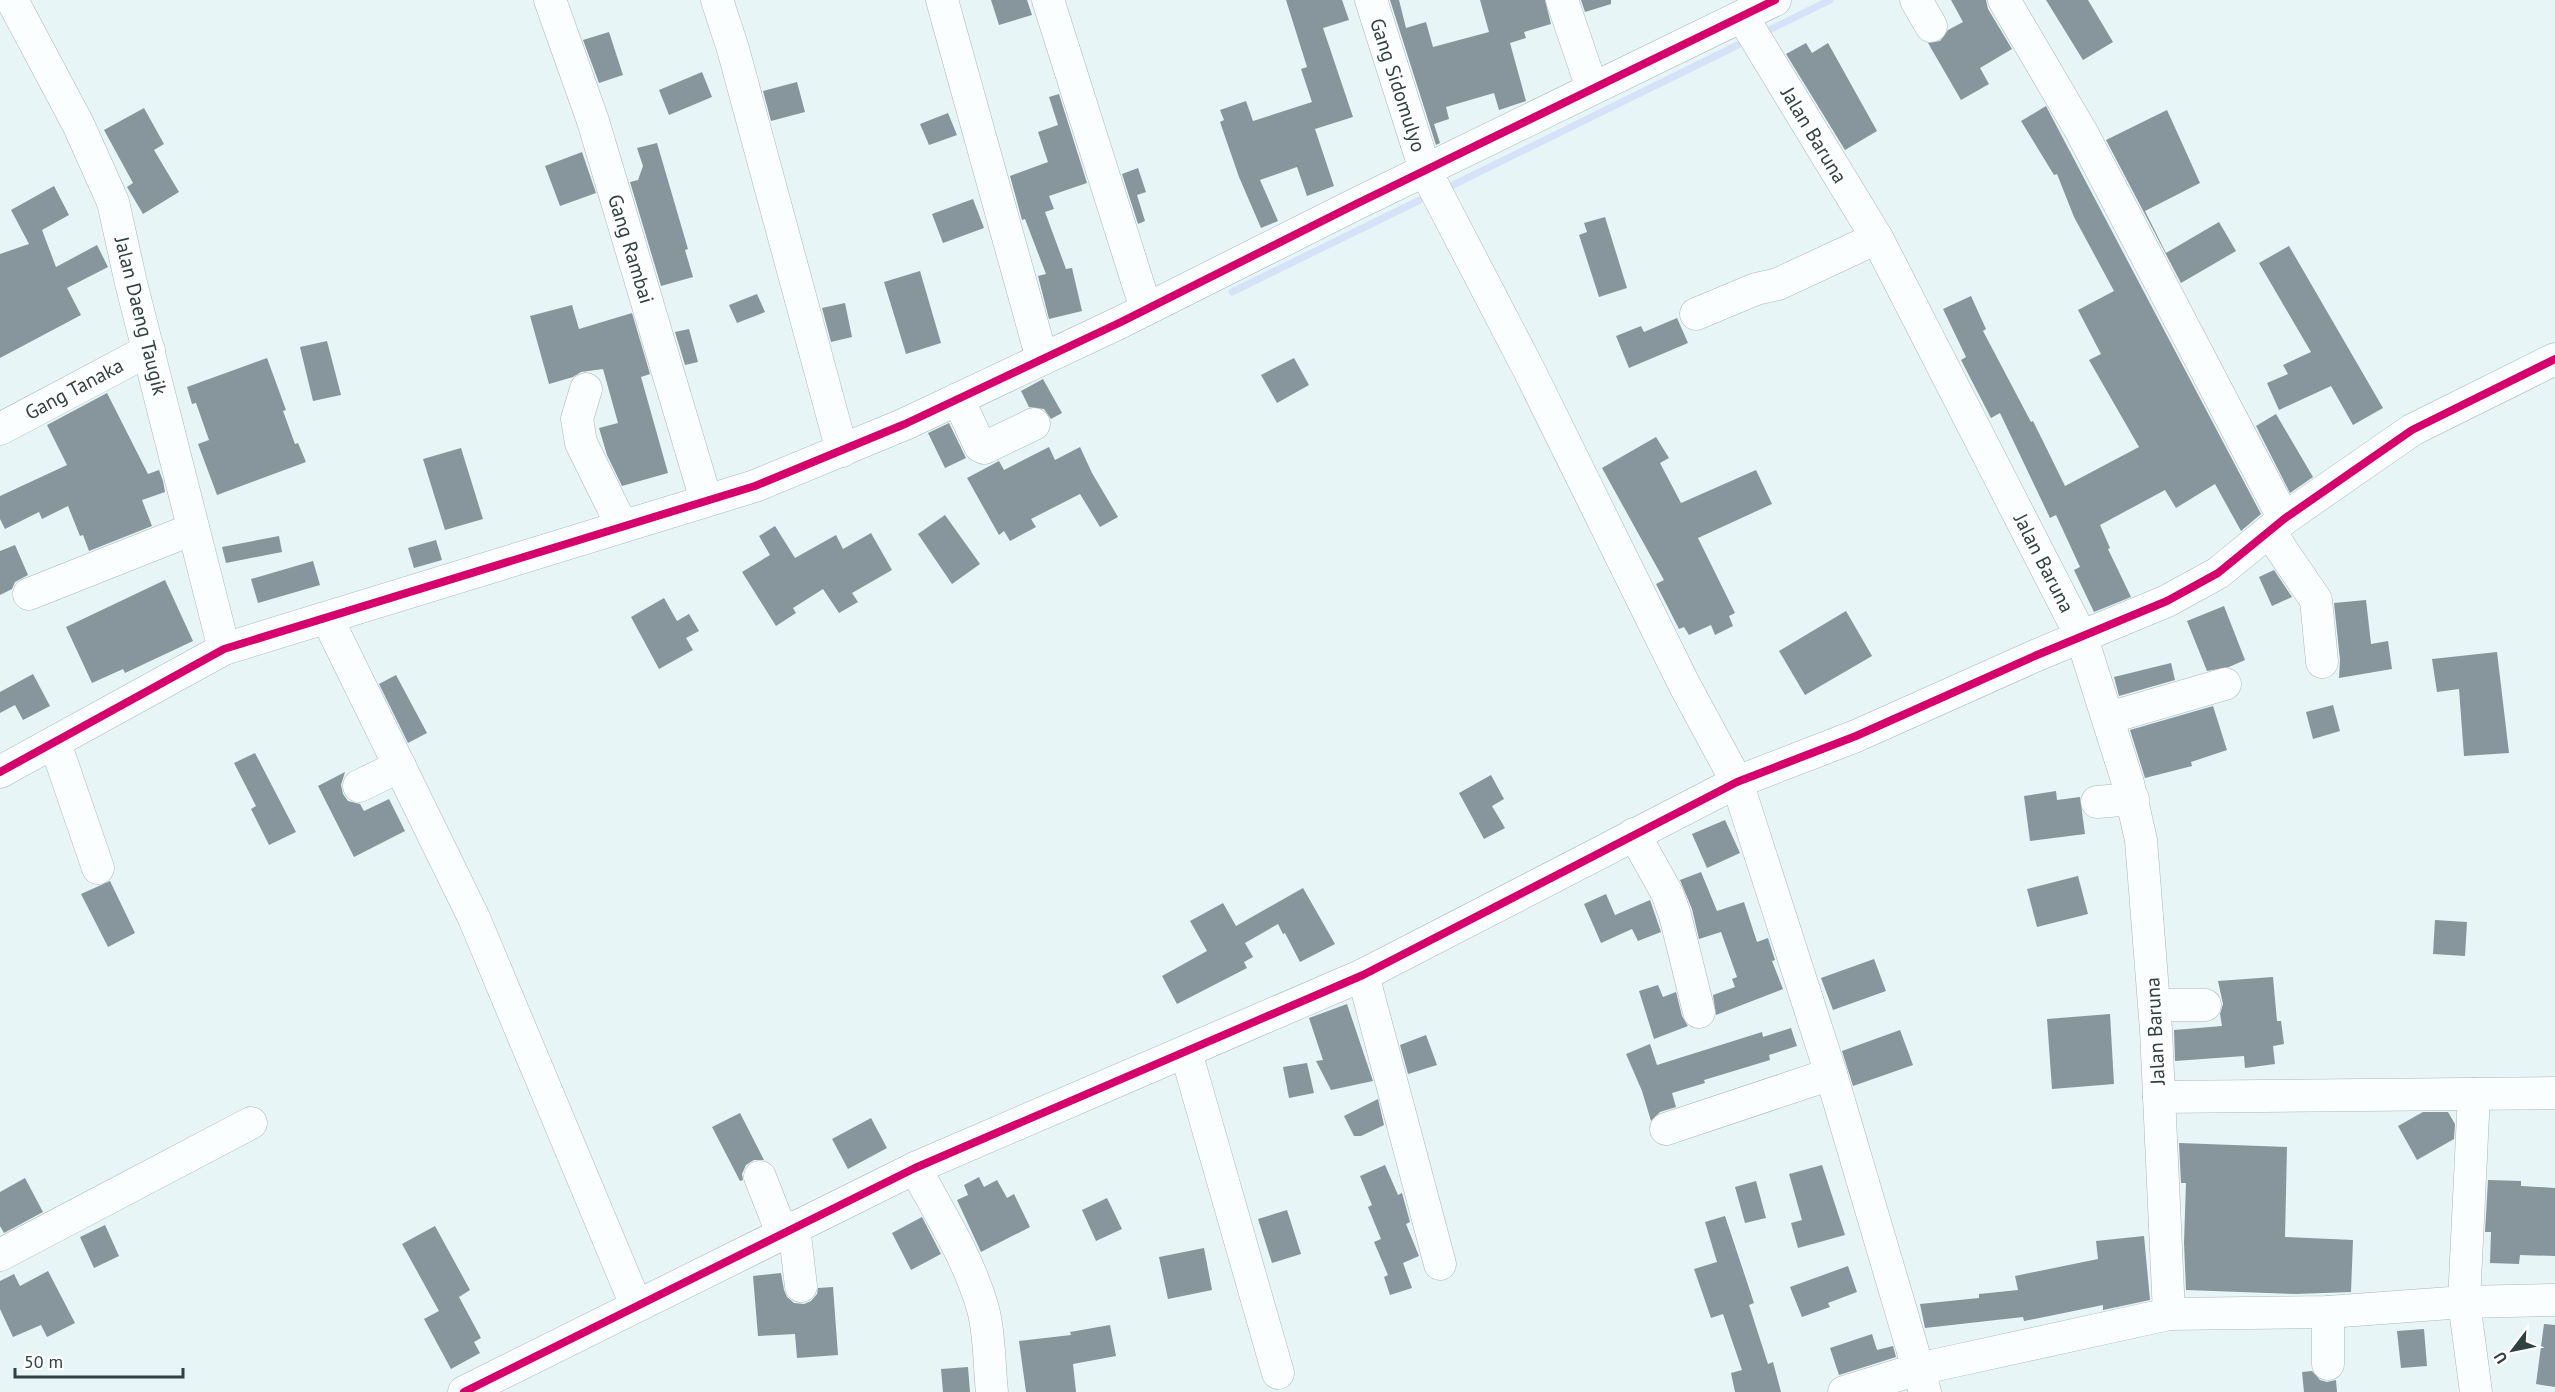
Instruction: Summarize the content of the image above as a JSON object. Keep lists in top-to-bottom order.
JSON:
{
  "streets": {
    "street": [
      "Gang Sidomulyo",
      "Jalan Baruna",
      "Gang Rambai",
      "Jalan Daeng Taugik",
      "Gang Tanaka"
    ]
  },
  "crossings": [
    ["Jalan Daeng Taugik", "Gang Tanaka"]
  ],
  "scale_bar": "50 m",
  "north": "bottom left"
}
